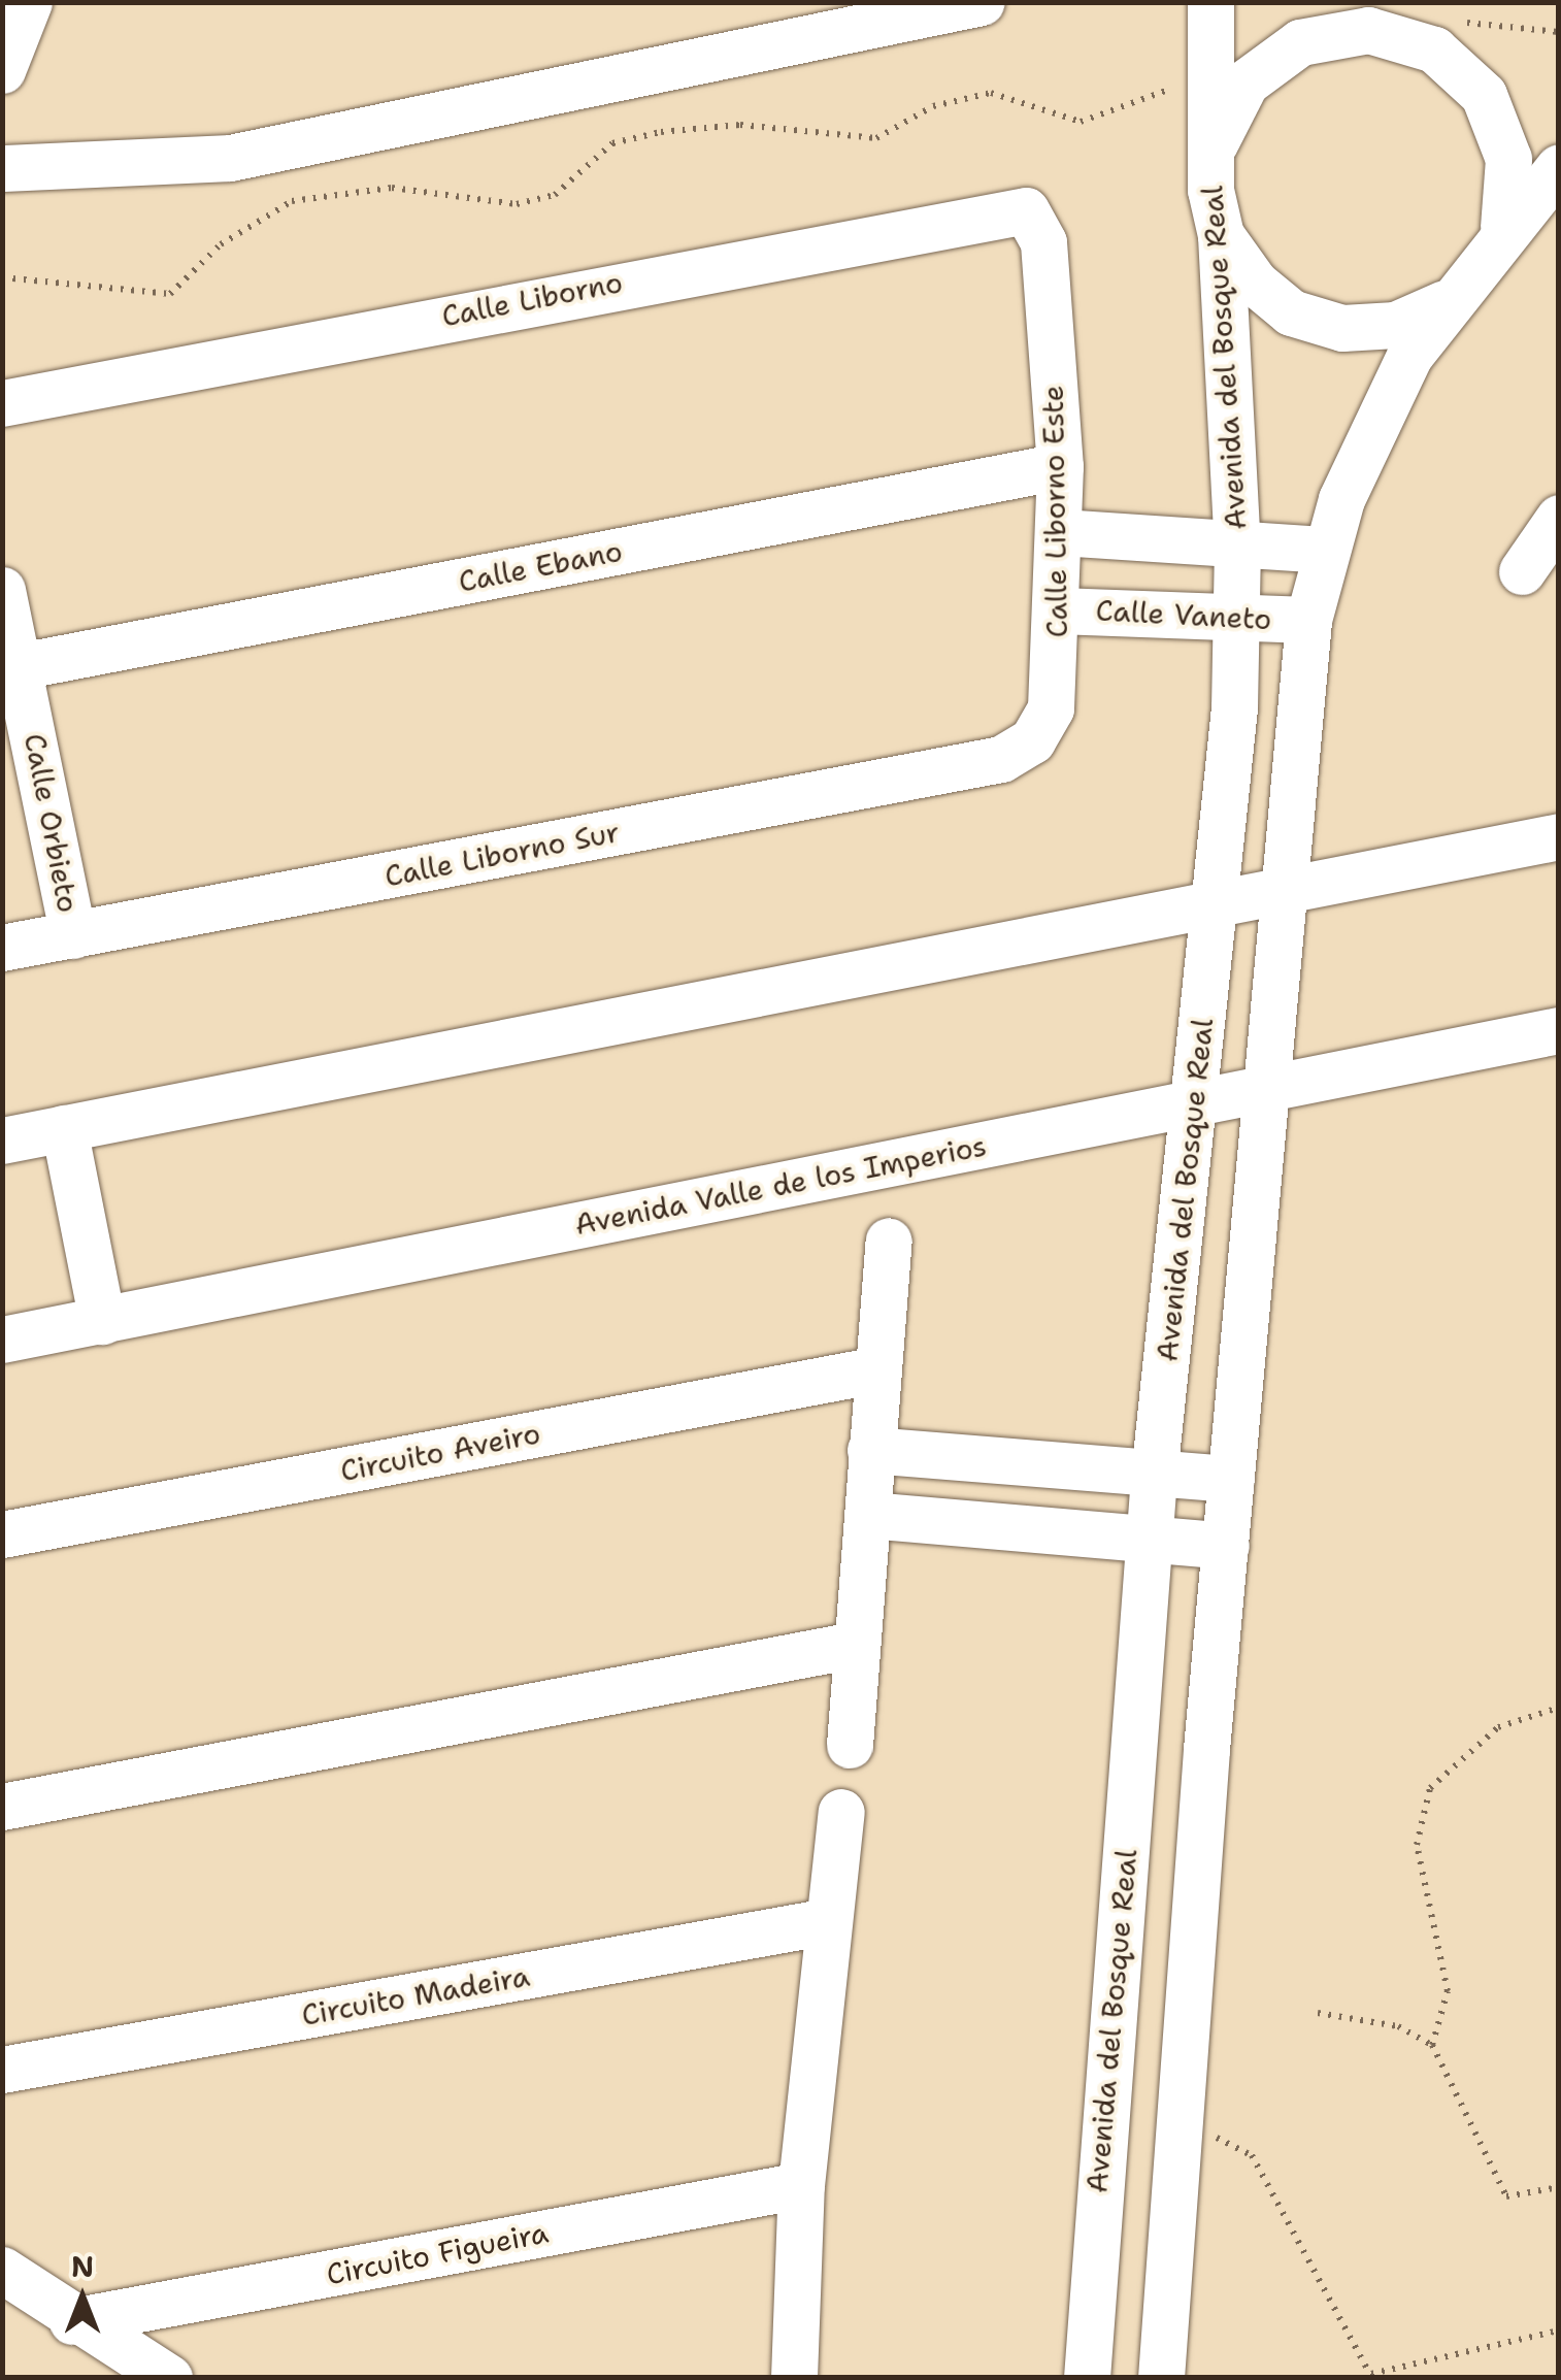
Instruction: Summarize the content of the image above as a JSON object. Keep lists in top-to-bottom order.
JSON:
{
  "streets": {
    "street": [
      "Calle Liborno",
      "Avenida del Bosque Real",
      "Calle Liborno Este",
      "Calle Ebano",
      "Calle Vaneto",
      "Calle Orbieto",
      "Calle Liborno Sur",
      "Avenida Valle de los Imperios",
      "Circuito Aveiro",
      "Circuito Madeira",
      "Circuito Figueira"
    ]
  },
  "crossings": [
    ["Calle Liborno", "Calle Liborno Este"],
    ["Avenida del Bosque Real", "Calle Vaneto"],
    ["Avenida del Bosque Real", "Avenida Valle de los Imperios"],
    ["Calle Liborno Este", "Calle Ebano"],
    ["Calle Liborno Este", "Calle Vaneto"],
    ["Calle Liborno Este", "Calle Liborno Sur"],
    ["Calle Ebano", "Calle Orbieto"],
    ["Calle Orbieto", "Calle Liborno Sur"]
  ],
  "north": "top"
}
